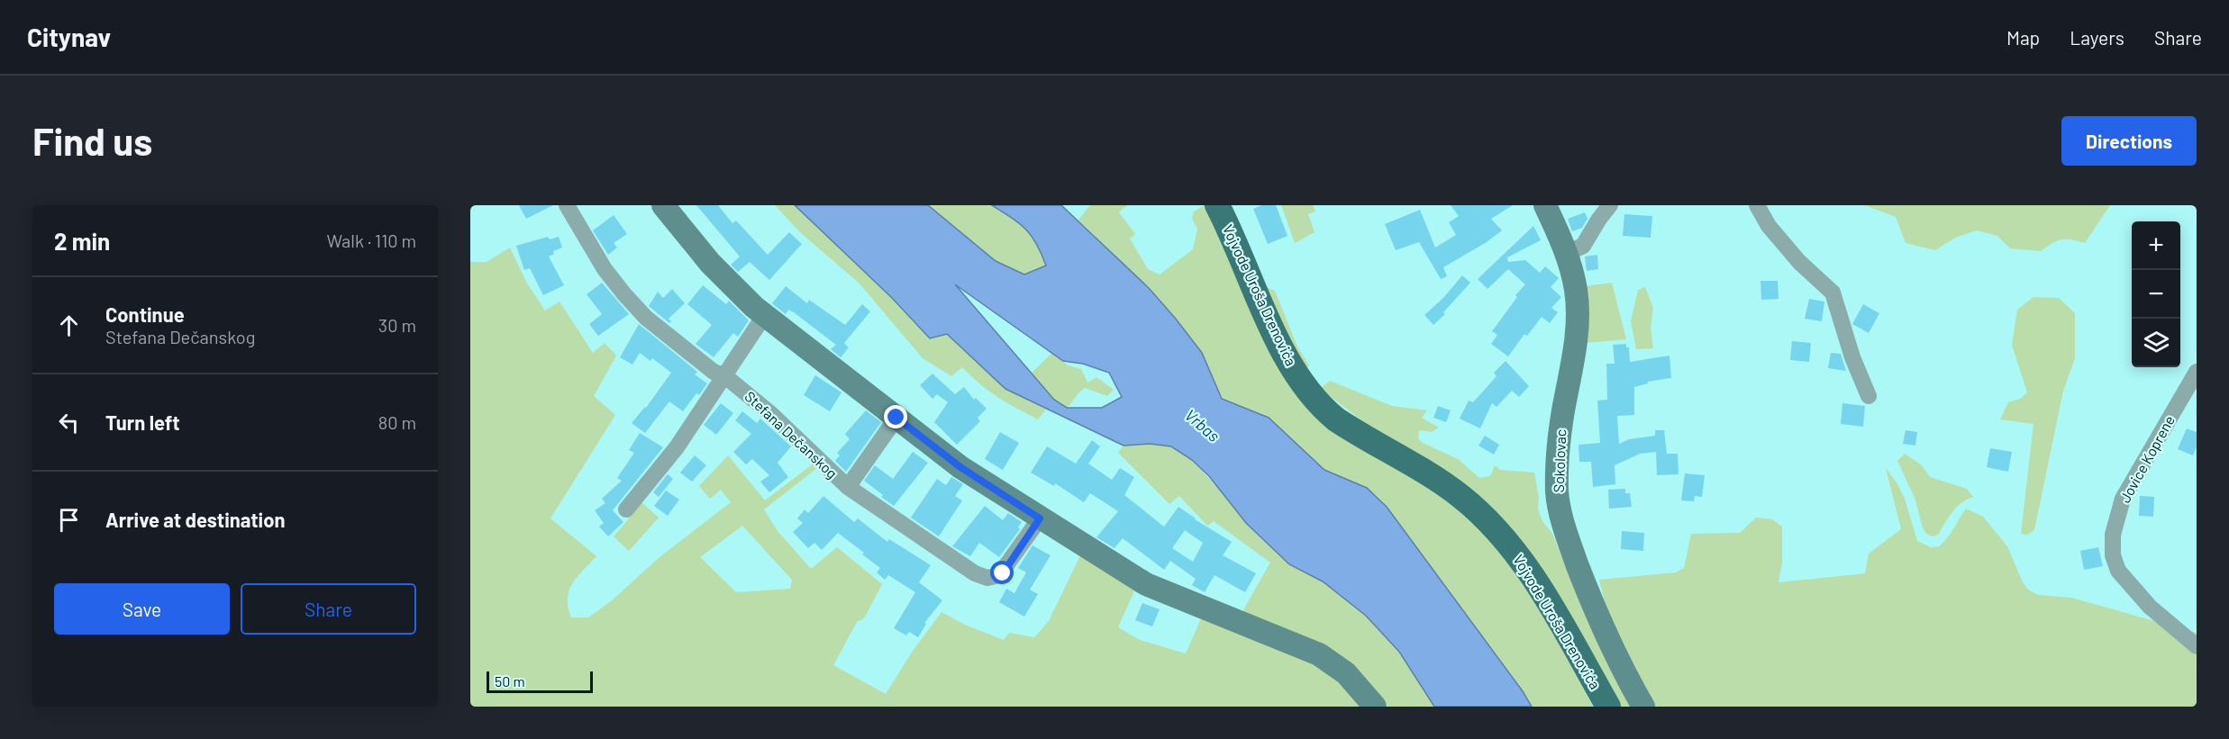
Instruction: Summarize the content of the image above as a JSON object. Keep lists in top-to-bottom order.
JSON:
{
  "streets": {
    "main road": ["Vojvode Uroša Drenovića"],
    "street": ["Stefana Dečanskog", "Jovice Koprene", "Sokolovac"]
  },
  "water": ["Vrbas"],
  "scale_bar": "50 m",
  "page": {
    "header": "Citynav",
    "nav": ["Map", "Layers", "Share"],
    "buttons": [
      "Directions",
      ["Save", "Share"]
    ],
    "title": "Find us",
    "heading": ["2 min", "Walk · 110 m"],
    "map_buttons": ["+", "−"],
    "list": [
      ["Continue", "Stefana Dečanskog", "30 m"],
      ["Turn left", "80 m"],
      "Arrive at destination"
    ],
    "scale": "50 m"
  }
}
